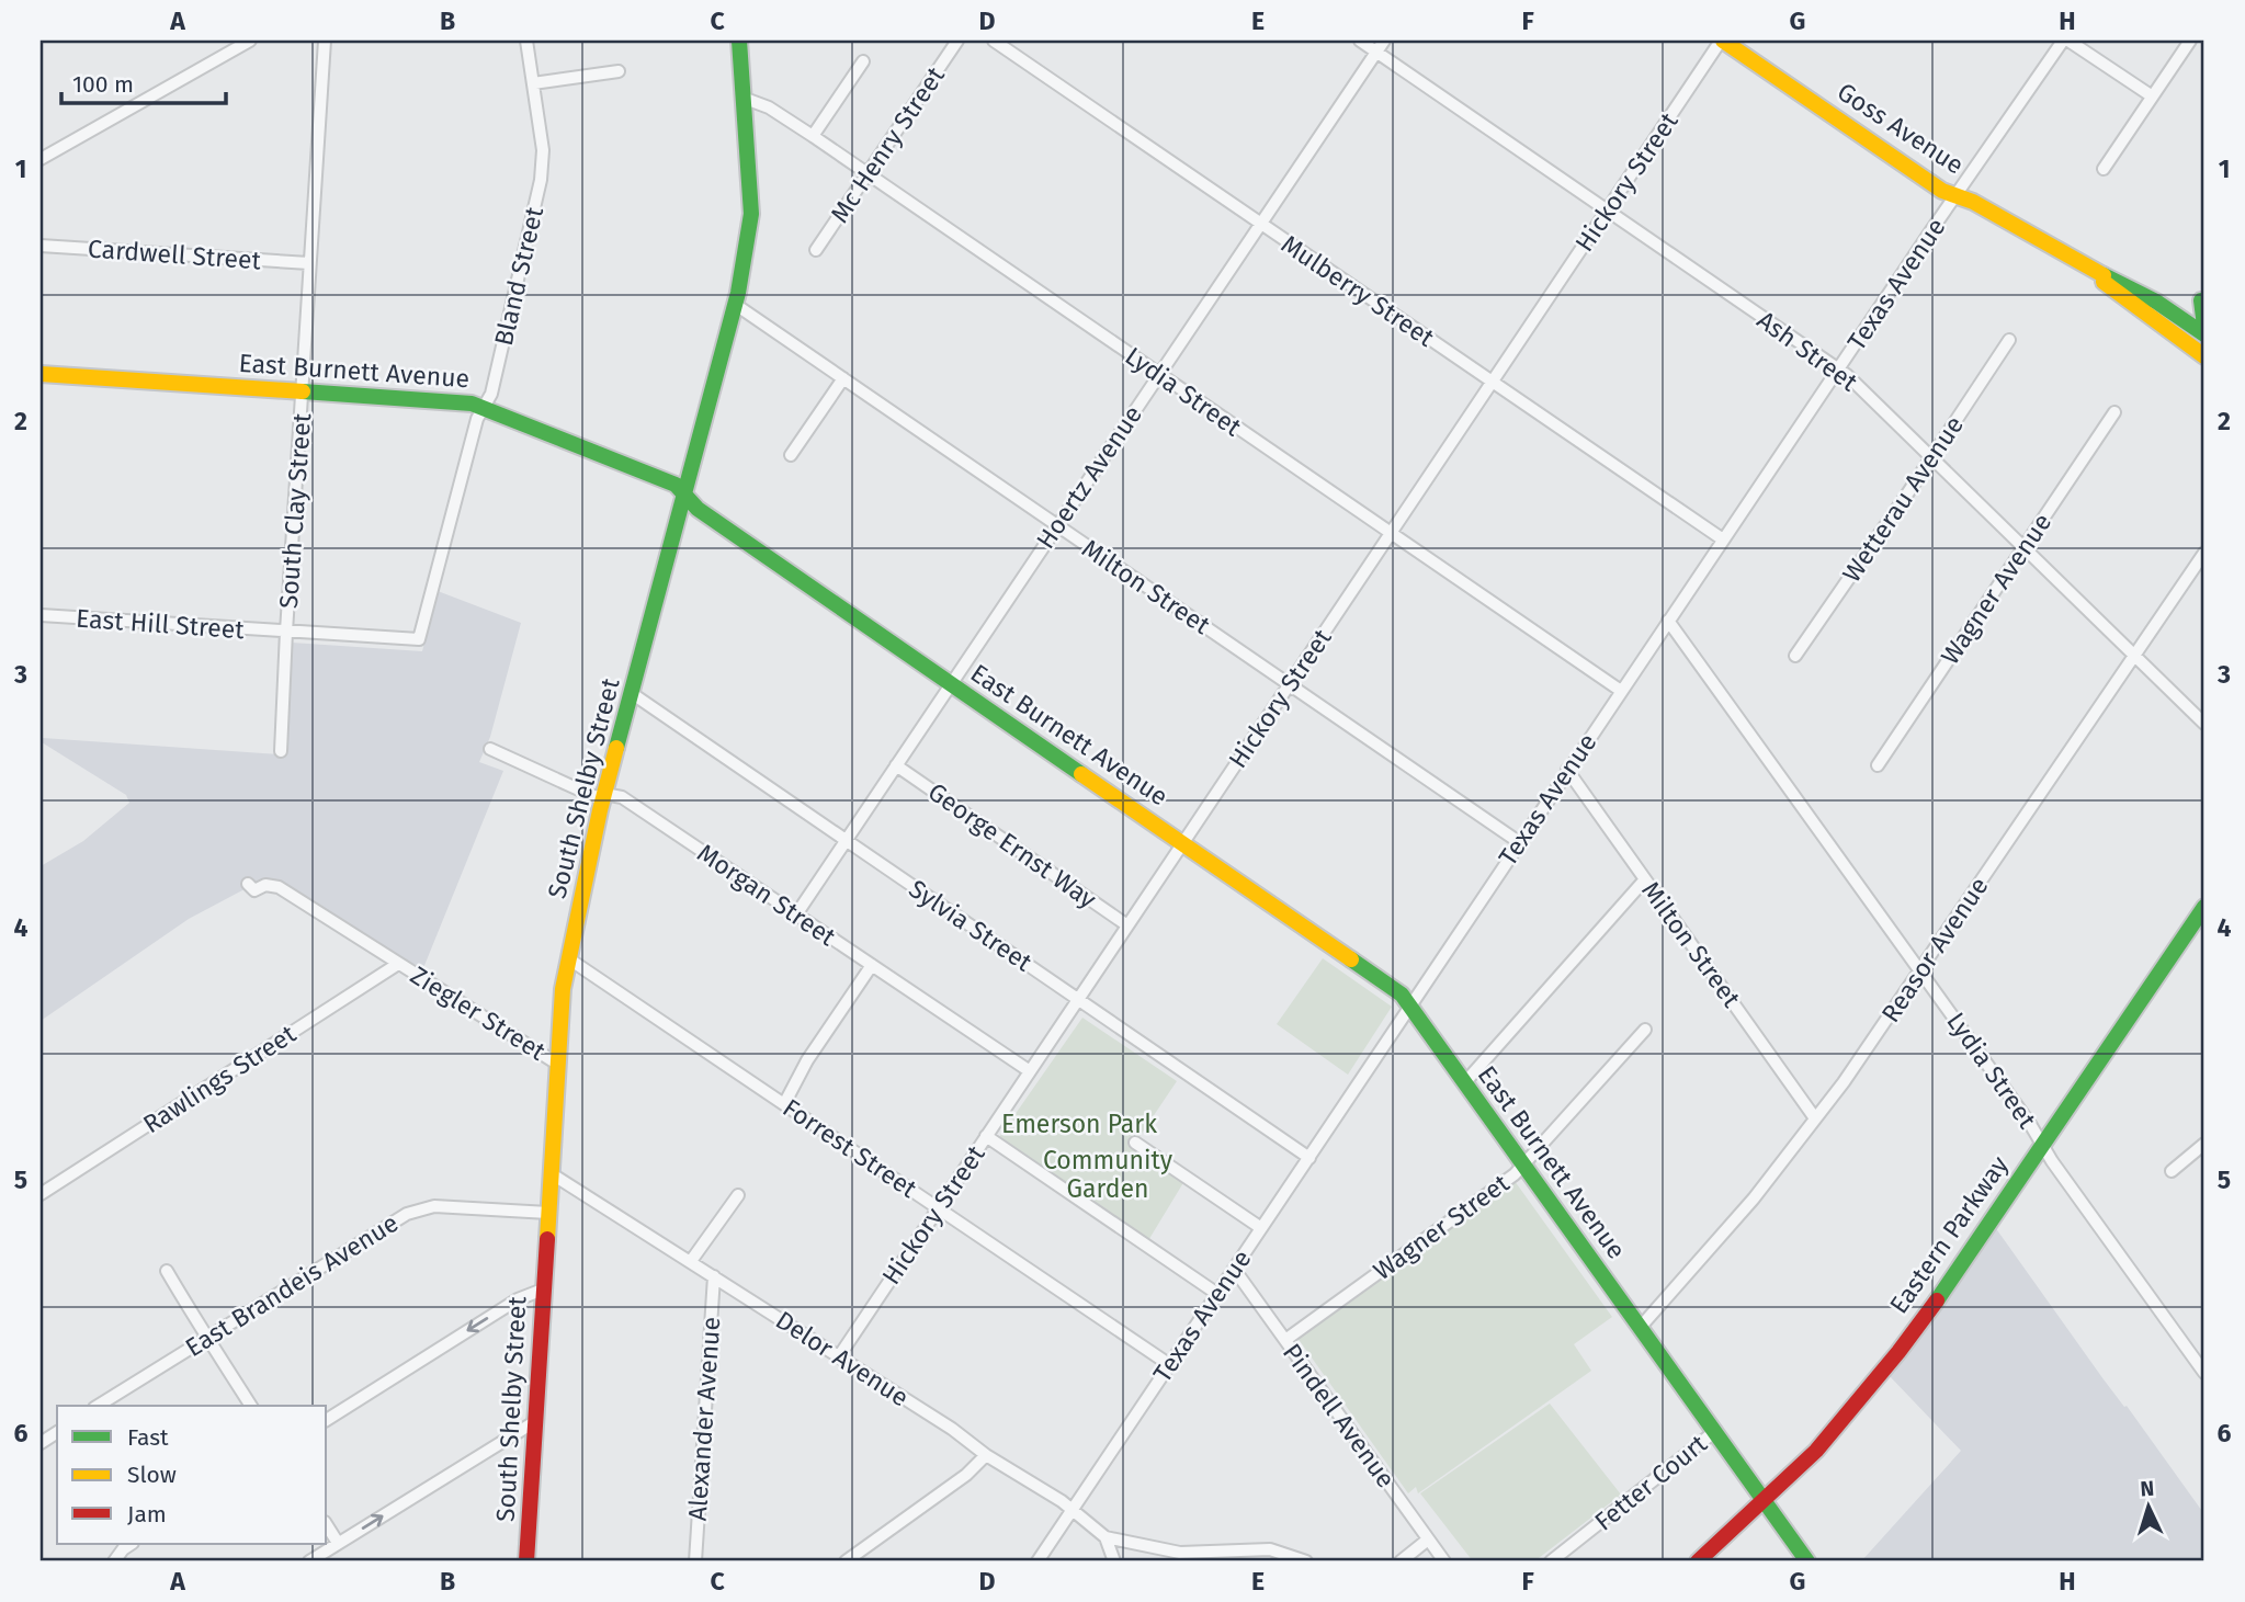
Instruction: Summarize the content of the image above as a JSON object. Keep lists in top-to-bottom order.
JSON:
{
  "streets": {
    "main road": [
      "Goss Avenue",
      "East Burnett Avenue",
      "South Shelby Street",
      "Eastern Parkway"
    ],
    "street": [
      "Mc Henry Street",
      "Hickory Street",
      "Cardwell Street",
      "Bland Street",
      "Texas Avenue",
      "Mulberry Street",
      "Ash Street",
      "Lydia Street",
      "Hoertz Avenue",
      "Wetterau Avenue",
      "South Clay Street",
      "Milton Street",
      "Wagner Avenue",
      "East Hill Street",
      "George Ernst Way",
      "Morgan Street",
      "Sylvia Street",
      "Reasor Avenue",
      "Ziegler Street",
      "Rawlings Street",
      "Forrest Street",
      "Wagner Street",
      "East Brandeis Avenue",
      "Delor Avenue",
      "Pindell Avenue",
      "Alexander Avenue",
      "Fetter Court"
    ]
  },
  "crossings": [
    ["Goss Avenue", "Hickory Street"],
    ["Goss Avenue", "Texas Avenue"],
    ["Mc Henry Street", "Lydia Street"],
    ["Hickory Street", "Mulberry Street"],
    ["Hickory Street", "Ash Street"],
    ["Hickory Street", "East Burnett Avenue"],
    ["Hickory Street", "Lydia Street"],
    ["Hickory Street", "Milton Street"],
    ["Hickory Street", "George Ernst Way"],
    ["Hickory Street", "Morgan Street"],
    ["Hickory Street", "Sylvia Street"],
    ["Hickory Street", "Forrest Street"],
    ["Hickory Street", "Delor Avenue"],
    ["Cardwell Street", "South Clay Street"],
    ["Bland Street", "East Burnett Avenue"],
    ["Bland Street", "East Hill Street"],
    ["Texas Avenue", "Mulberry Street"],
    ["Texas Avenue", "Ash Street"],
    ["Texas Avenue", "East Burnett Avenue"],
    ["Texas Avenue", "Lydia Street"],
    ["Texas Avenue", "Milton Street"],
    ["Texas Avenue", "Sylvia Street"],
    ["Texas Avenue", "Forrest Street"],
    ["Texas Avenue", "Delor Avenue"],
    ["Texas Avenue", "Pindell Avenue"],
    ["Mulberry Street", "Hoertz Avenue"],
    ["Ash Street", "Hoertz Avenue"],
    ["Ash Street", "Wetterau Avenue"],
    ["Ash Street", "Wagner Avenue"],
    ["Ash Street", "Reasor Avenue"],
    ["East Burnett Avenue", "Hoertz Avenue"],
    ["East Burnett Avenue", "South Clay Street"],
    ["East Burnett Avenue", "South Shelby Street"],
    ["East Burnett Avenue", "Reasor Avenue"],
    ["East Burnett Avenue", "Wagner Street"],
    ["East Burnett Avenue", "Eastern Parkway"],
    ["East Burnett Avenue", "Fetter Court"],
    ["Lydia Street", "Hoertz Avenue"],
    ["Lydia Street", "South Shelby Street"],
    ["Lydia Street", "Reasor Avenue"],
    ["Lydia Street", "Eastern Parkway"],
    ["Hoertz Avenue", "Milton Street"],
    ["Hoertz Avenue", "George Ernst Way"],
    ["Hoertz Avenue", "Morgan Street"],
    ["Hoertz Avenue", "Sylvia Street"],
    ["South Clay Street", "East Hill Street"],
    ["Milton Street", "South Shelby Street"],
    ["Milton Street", "Reasor Avenue"],
    ["South Shelby Street", "Morgan Street"],
    ["South Shelby Street", "Sylvia Street"],
    ["South Shelby Street", "Ziegler Street"],
    ["South Shelby Street", "Forrest Street"],
    ["South Shelby Street", "East Brandeis Avenue"],
    ["South Shelby Street", "Delor Avenue"],
    ["Ziegler Street", "Rawlings Street"],
    ["Wagner Street", "Pindell Avenue"],
    ["Delor Avenue", "Alexander Avenue"]
  ],
  "parks": ["Emerson Park", "Community Garden"],
  "legend": ["Fast", "Slow", "Jam"],
  "scale_bar": "100 m",
  "north": "top",
  "grid": {
    "columns": [
      "A",
      "B",
      "C",
      "D",
      "E",
      "F",
      "G",
      "H"
    ],
    "rows": [
      "1",
      "2",
      "3",
      "4",
      "5",
      "6"
    ]
  }
}
